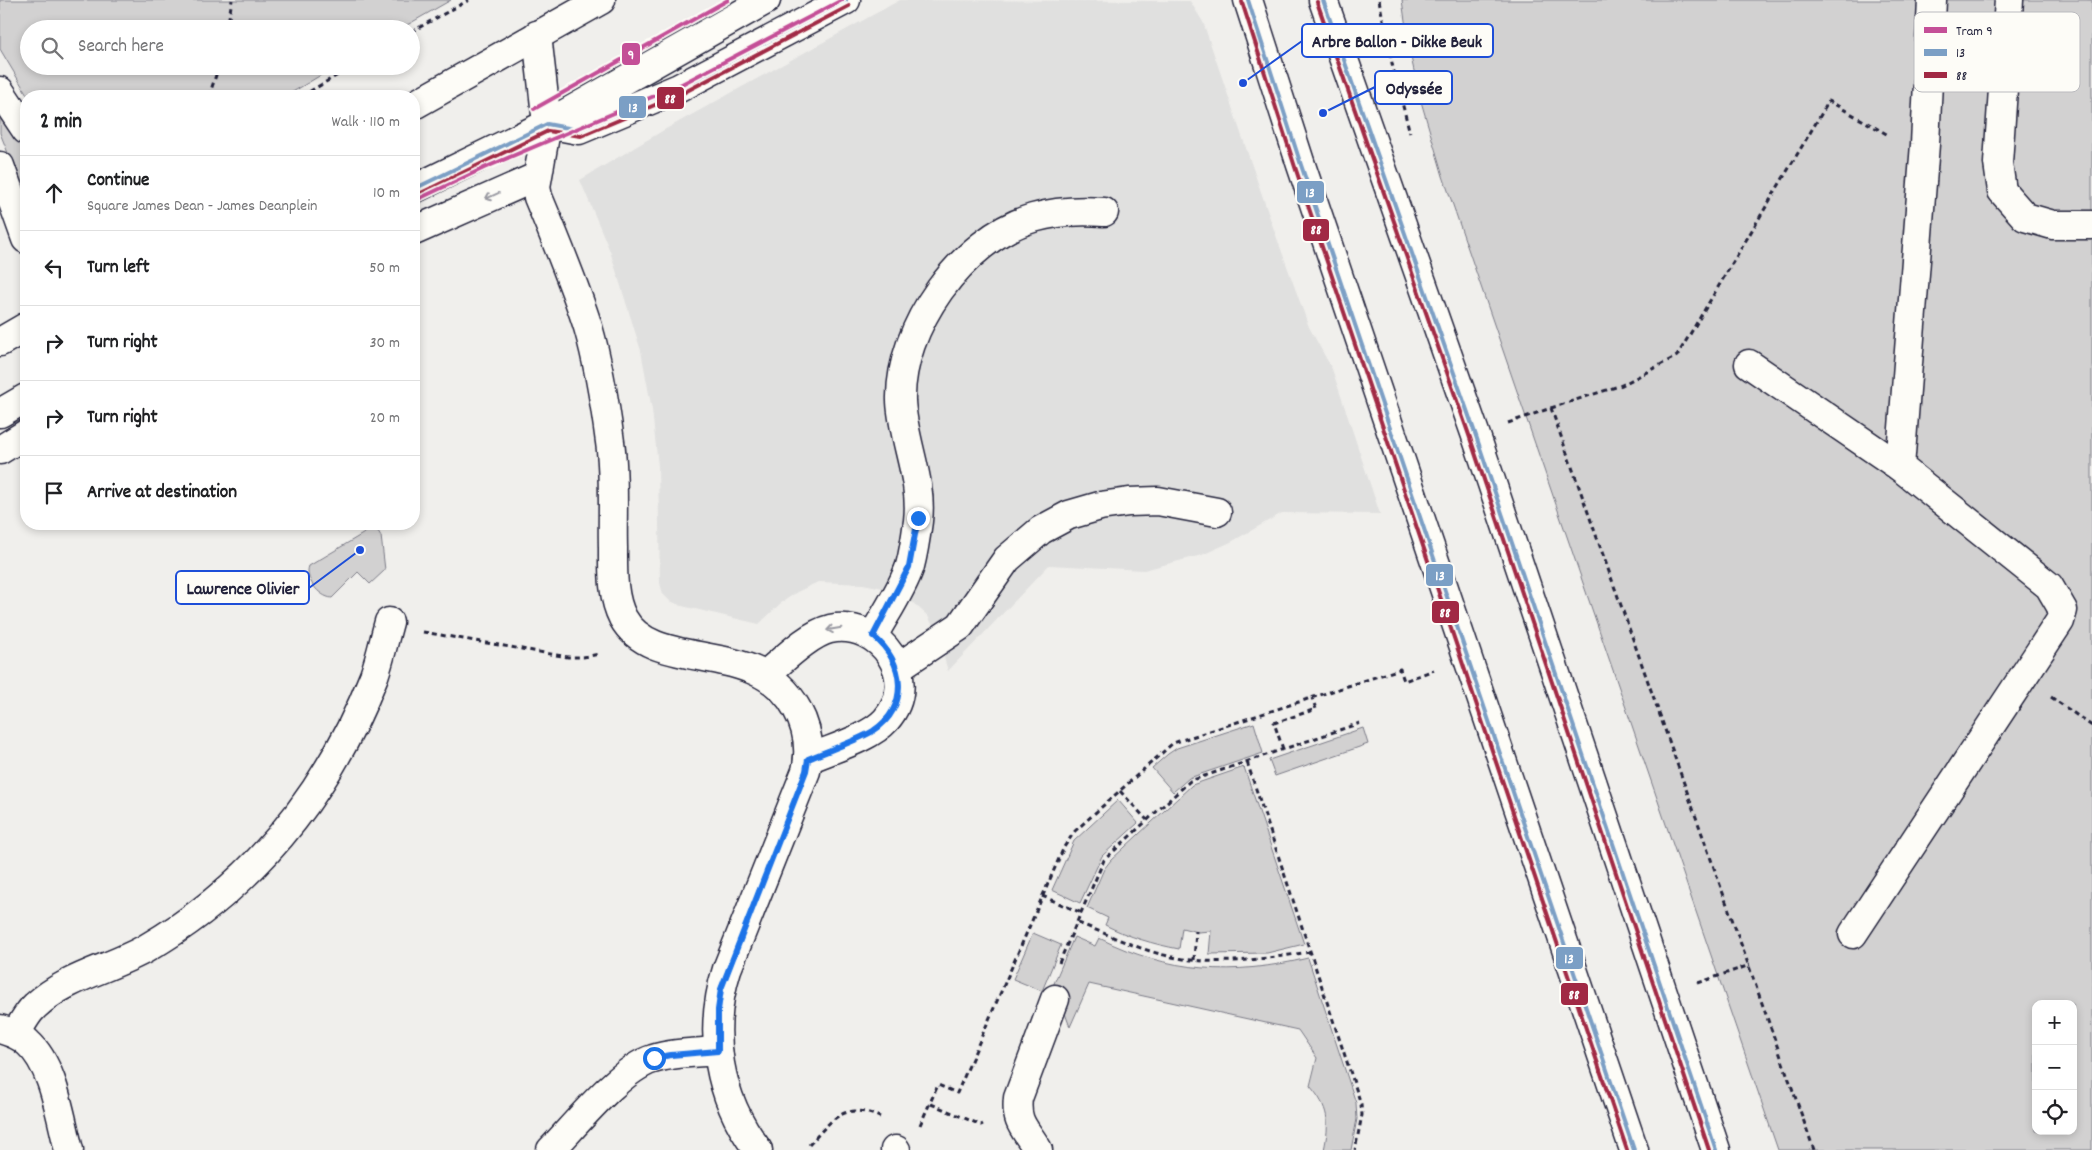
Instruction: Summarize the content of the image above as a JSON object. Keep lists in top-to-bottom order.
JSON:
{
  "places": ["Arbre Ballon - Dikke Beuk", "Odyssée", "Lawrence Olivier"],
  "lines": ["tram line 9", "transit line 13", "transit line 88"],
  "legend": ["Tram 9", "13", "88"],
  "page": {
    "search": "Search here",
    "heading": ["2 min", "Walk · 110 m"],
    "list": [
      ["Continue", "Square James Dean - James Deanplein", "10 m"],
      ["Turn left", "50 m"],
      ["Turn right", "30 m"],
      ["Turn right", "20 m"],
      "Arrive at destination"
    ],
    "map_buttons": ["+", "−"]
  }
}
